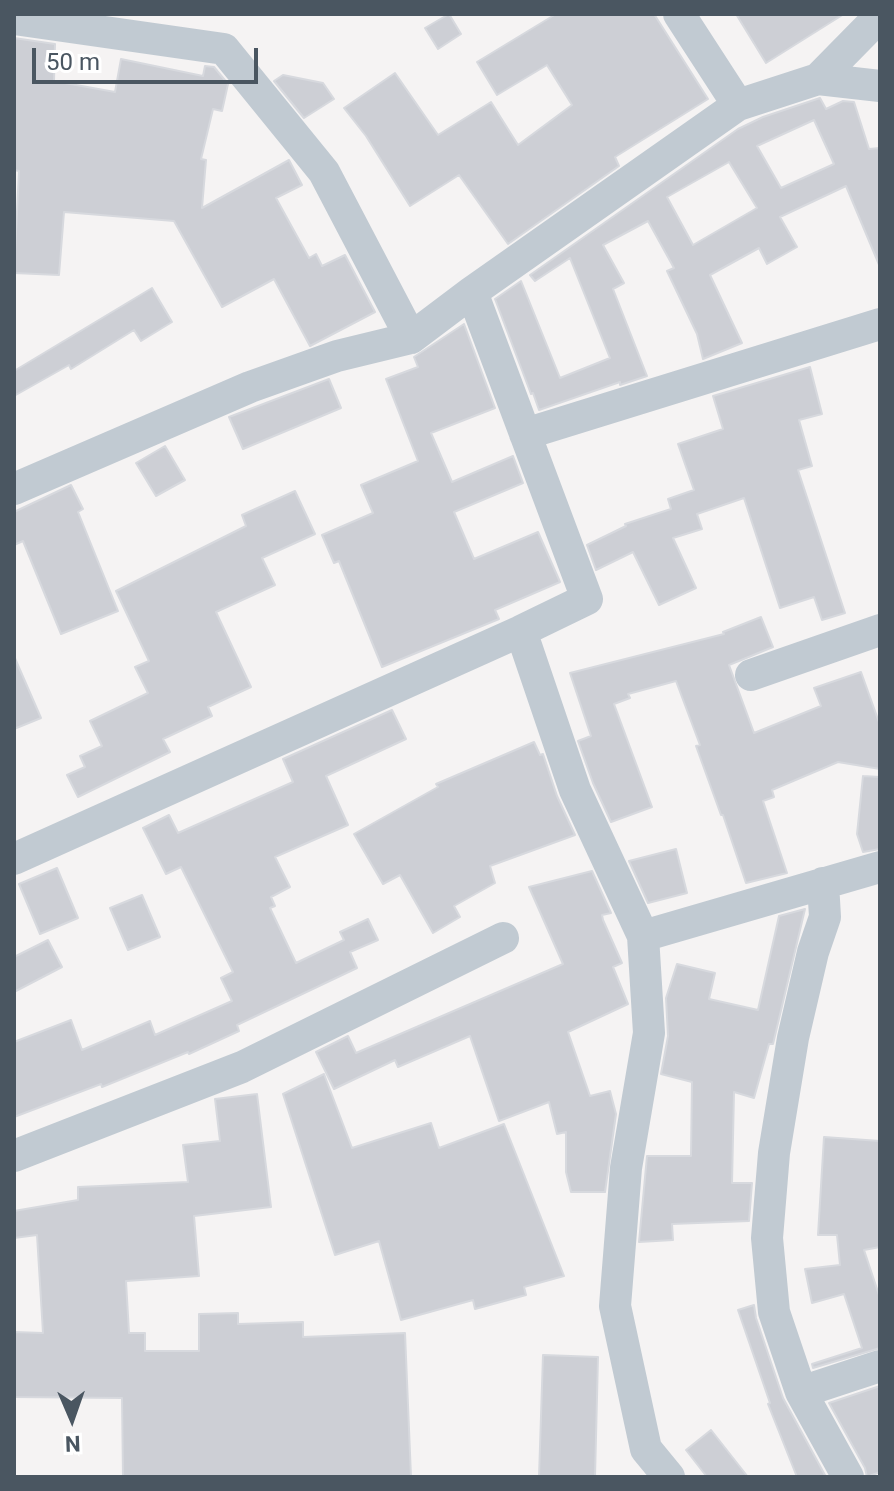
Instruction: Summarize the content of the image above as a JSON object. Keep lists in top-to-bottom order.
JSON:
{
  "scale_bar": "50 m",
  "north": "bottom"
}
